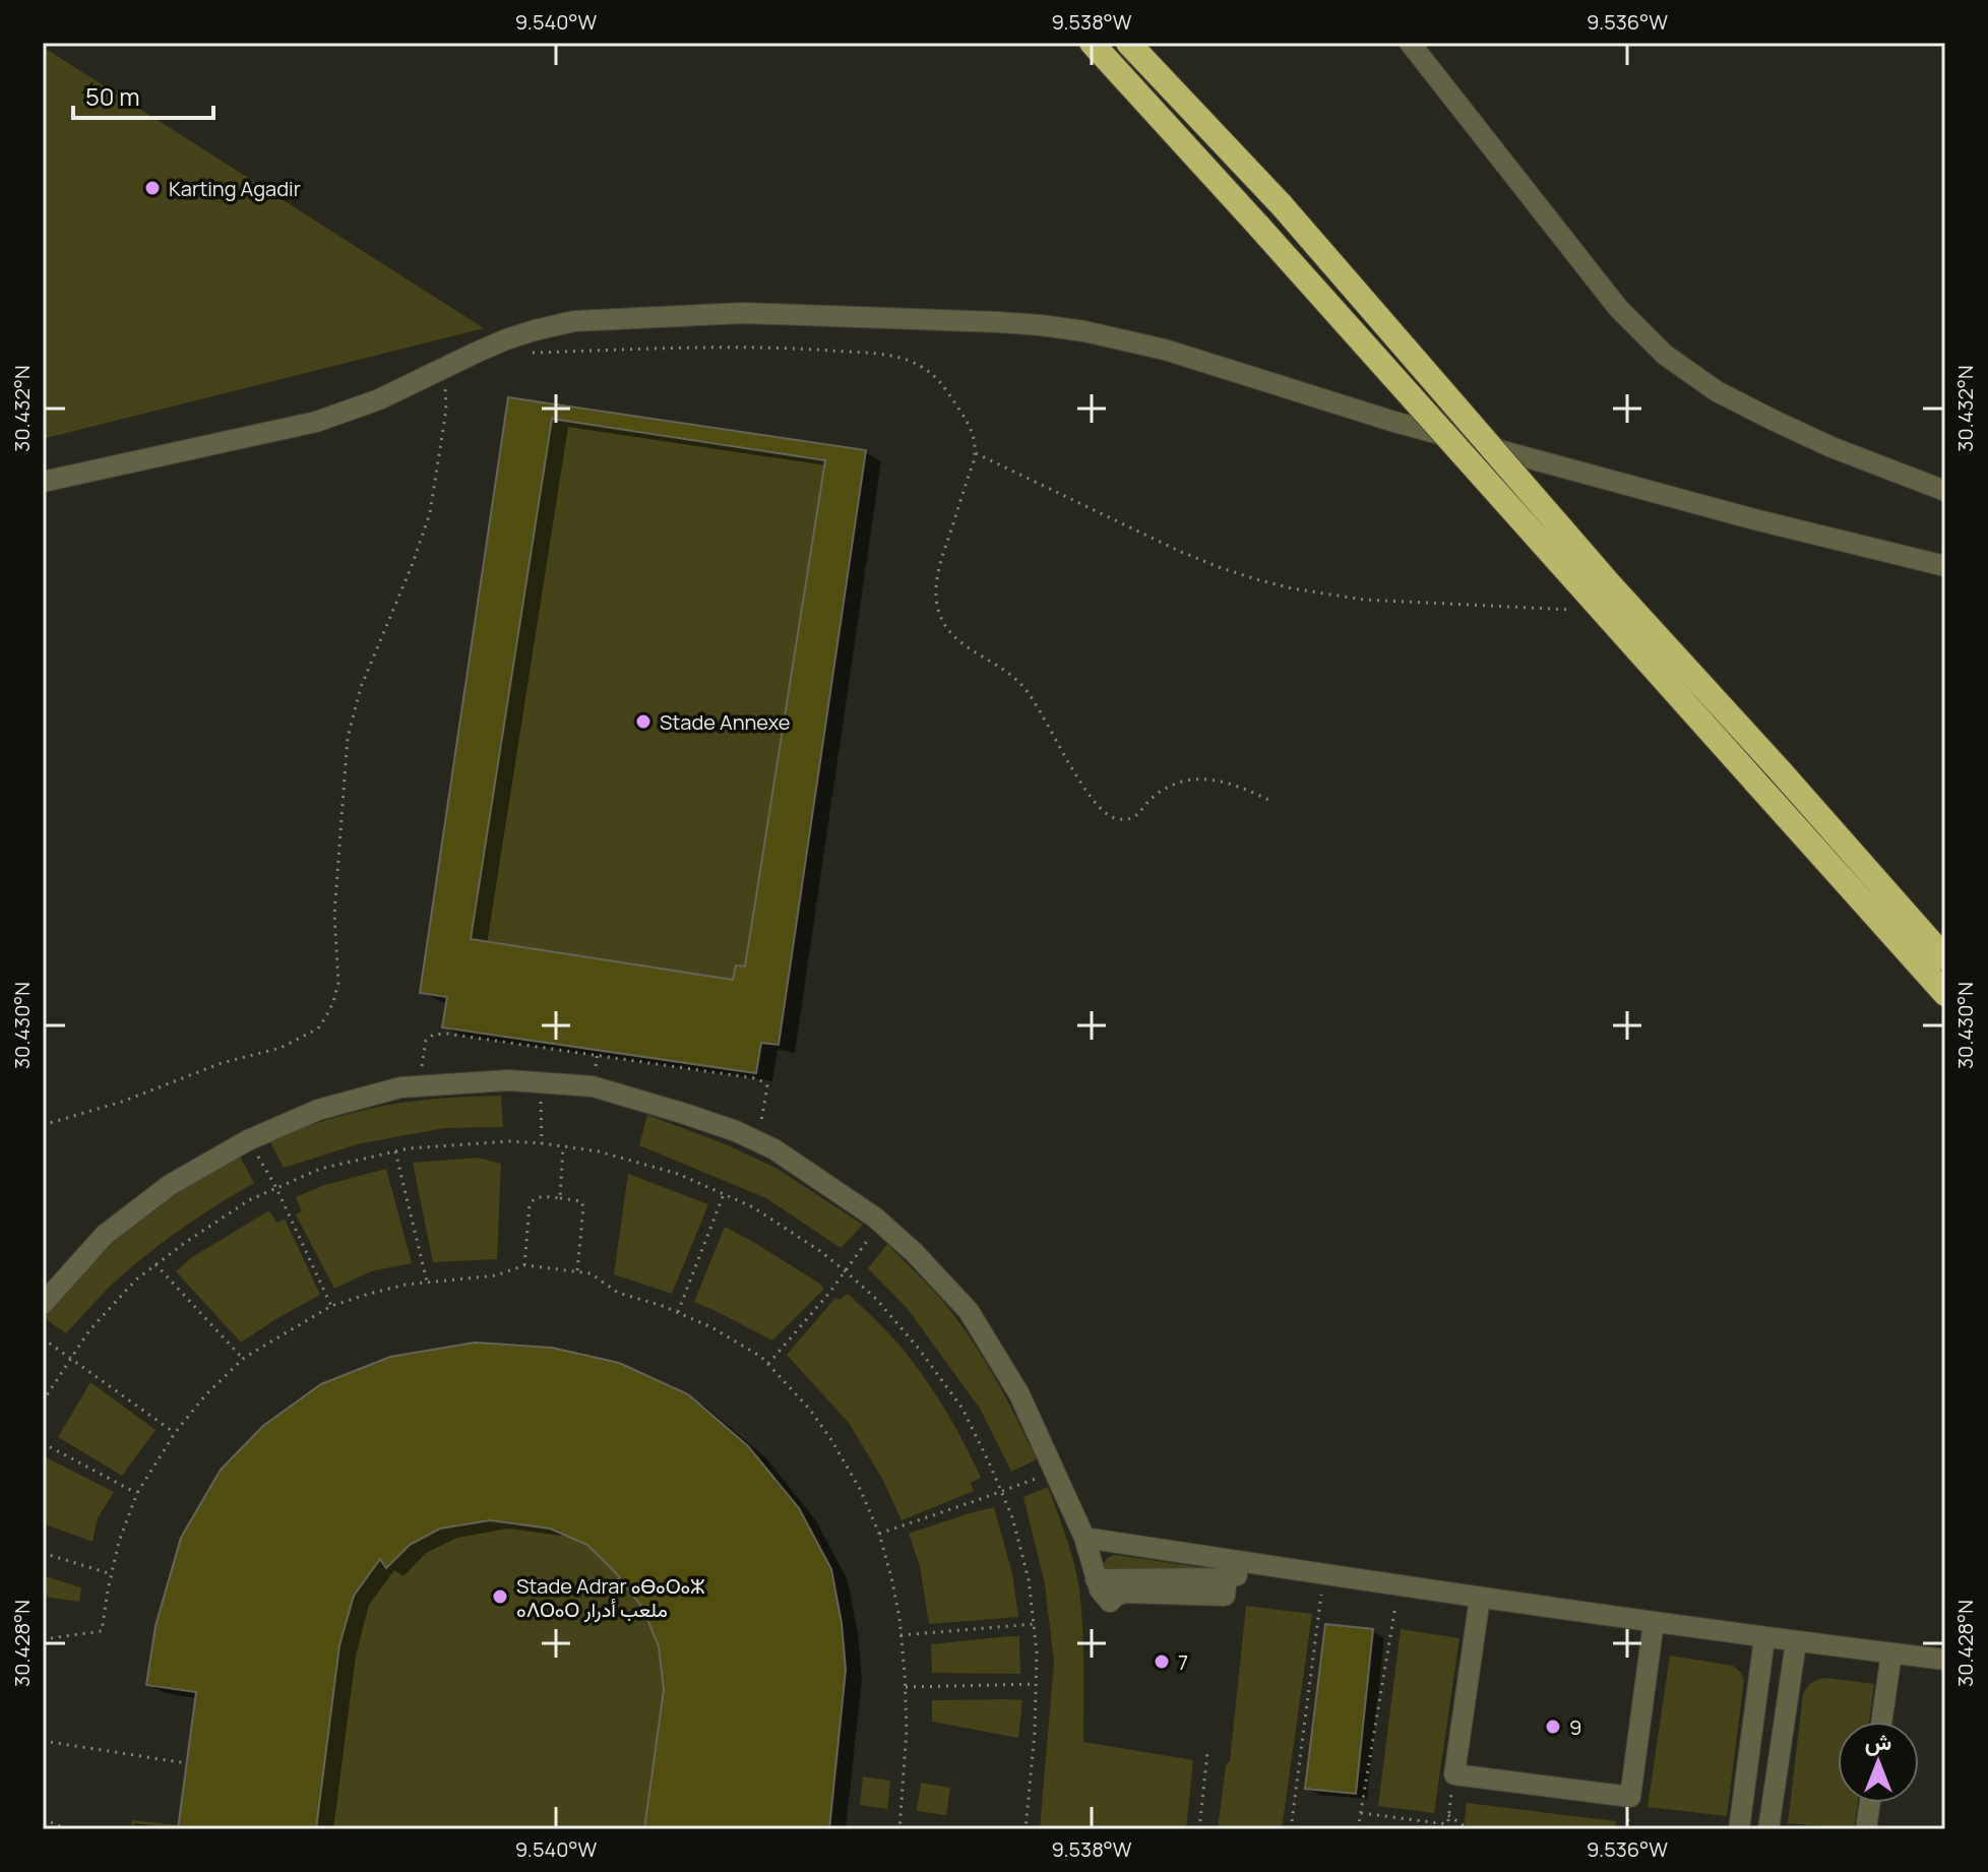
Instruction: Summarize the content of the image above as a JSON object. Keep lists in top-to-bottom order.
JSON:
{
  "places": [
    "Karting Agadir",
    "Stade Annexe",
    "Stade Adrar ⴰⴱⴰⵔⴰⵣ ⴰⴷⵔⴰⵔ ملعب أدرار",
    "7",
    "9"
  ],
  "scale_bar": "50 m",
  "north": "top",
  "coordinates": [
    "9.540°W",
    "9.538°W",
    "9.536°W",
    "30.432°N",
    "30.430°N",
    "30.428°N"
  ]
}
